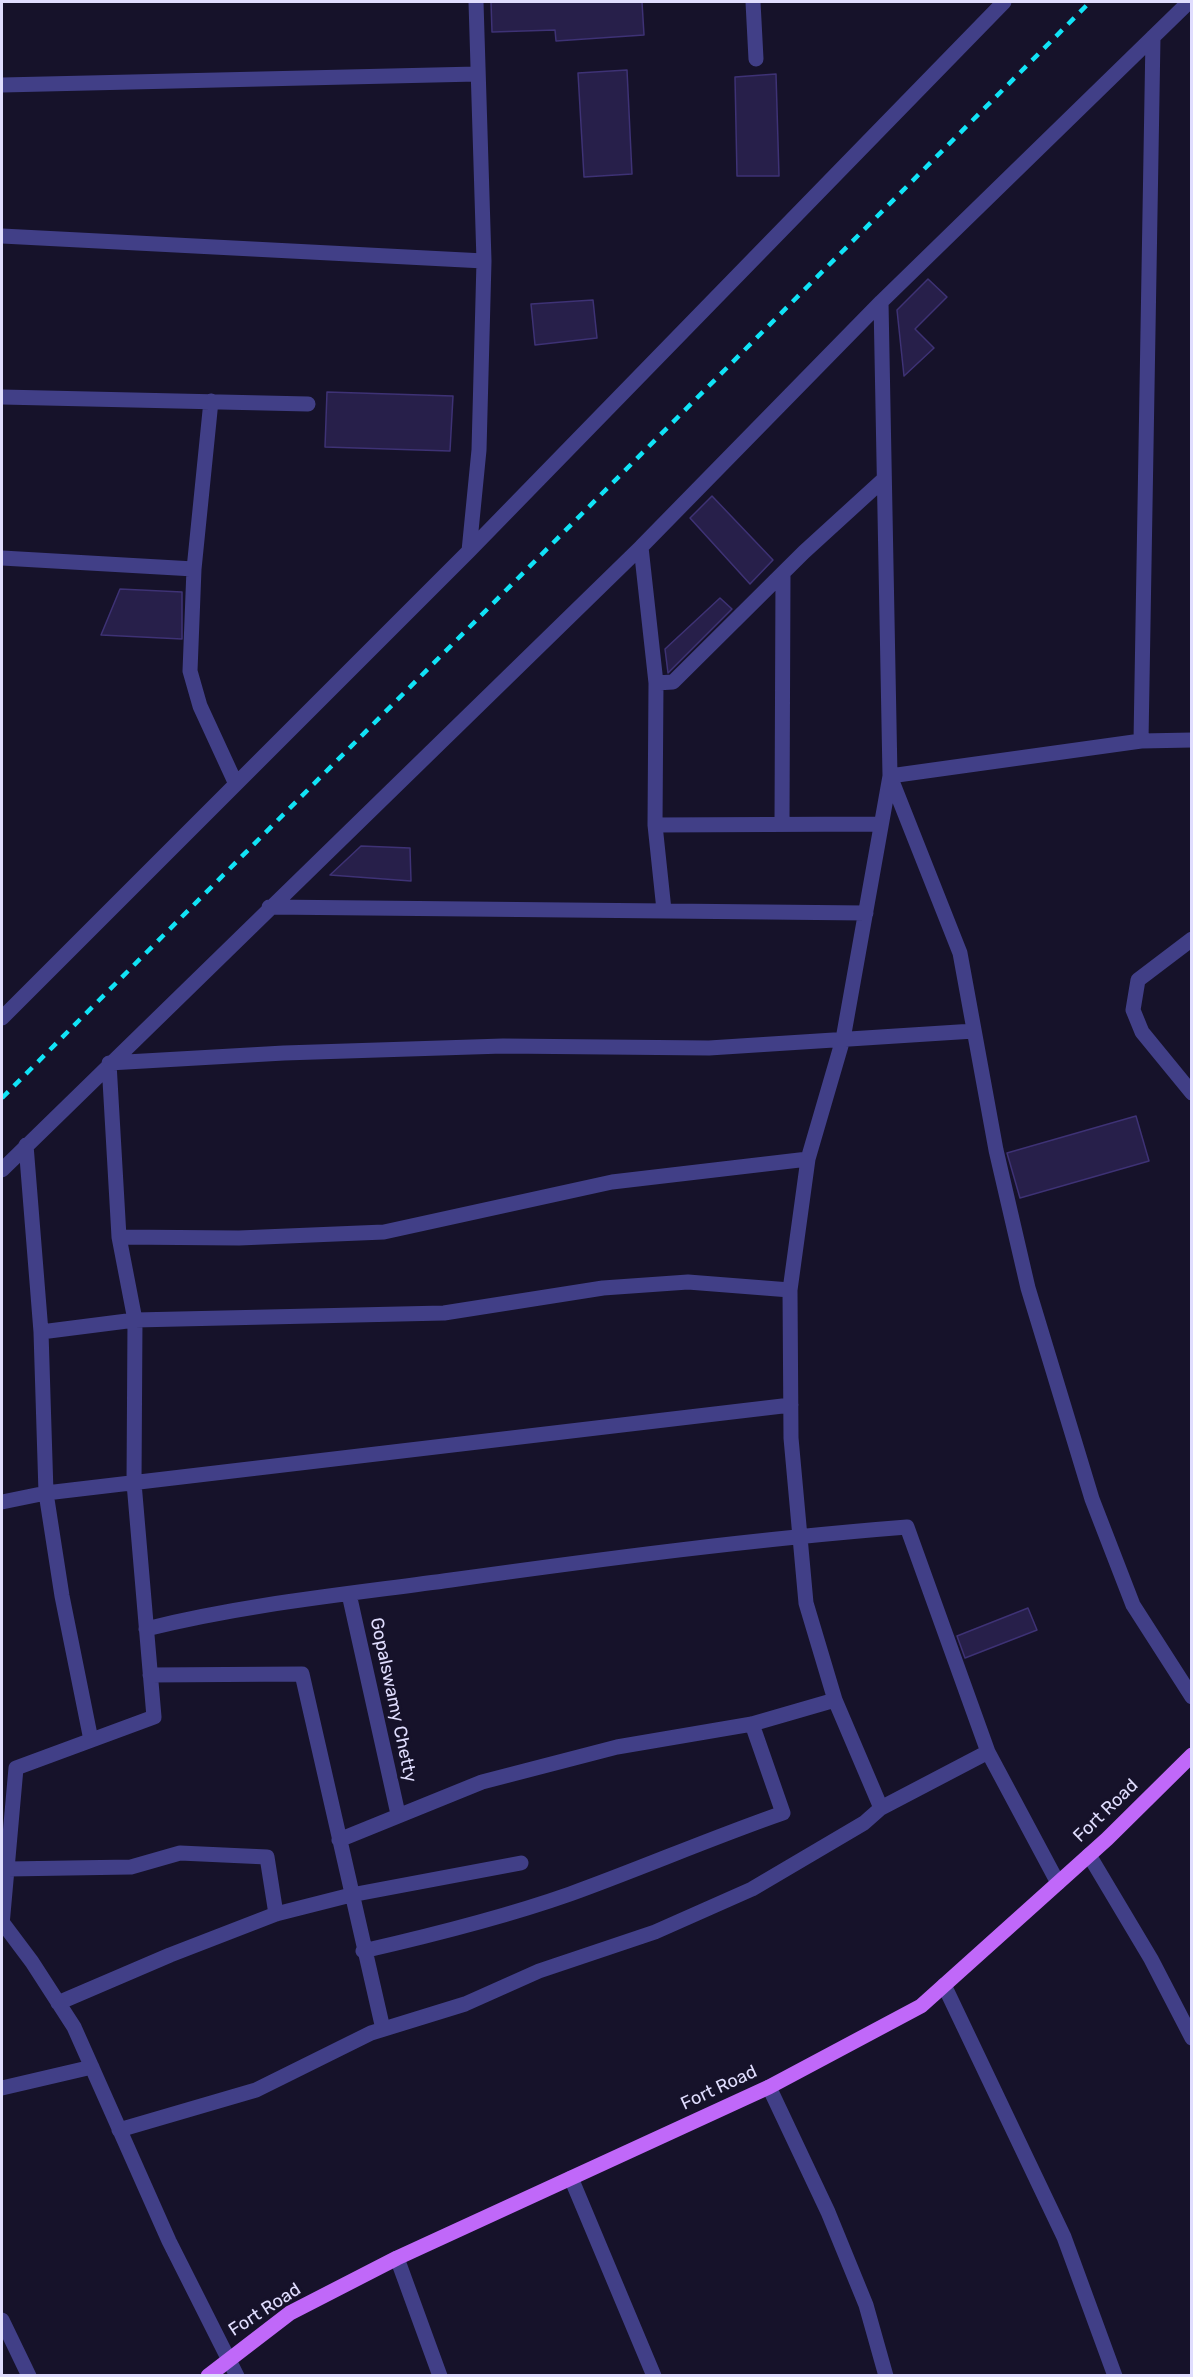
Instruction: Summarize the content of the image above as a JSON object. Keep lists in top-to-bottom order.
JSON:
{
  "streets": {
    "main road": ["Fort Road"],
    "street": ["Gopalswamy Chetty"]
  }
}
